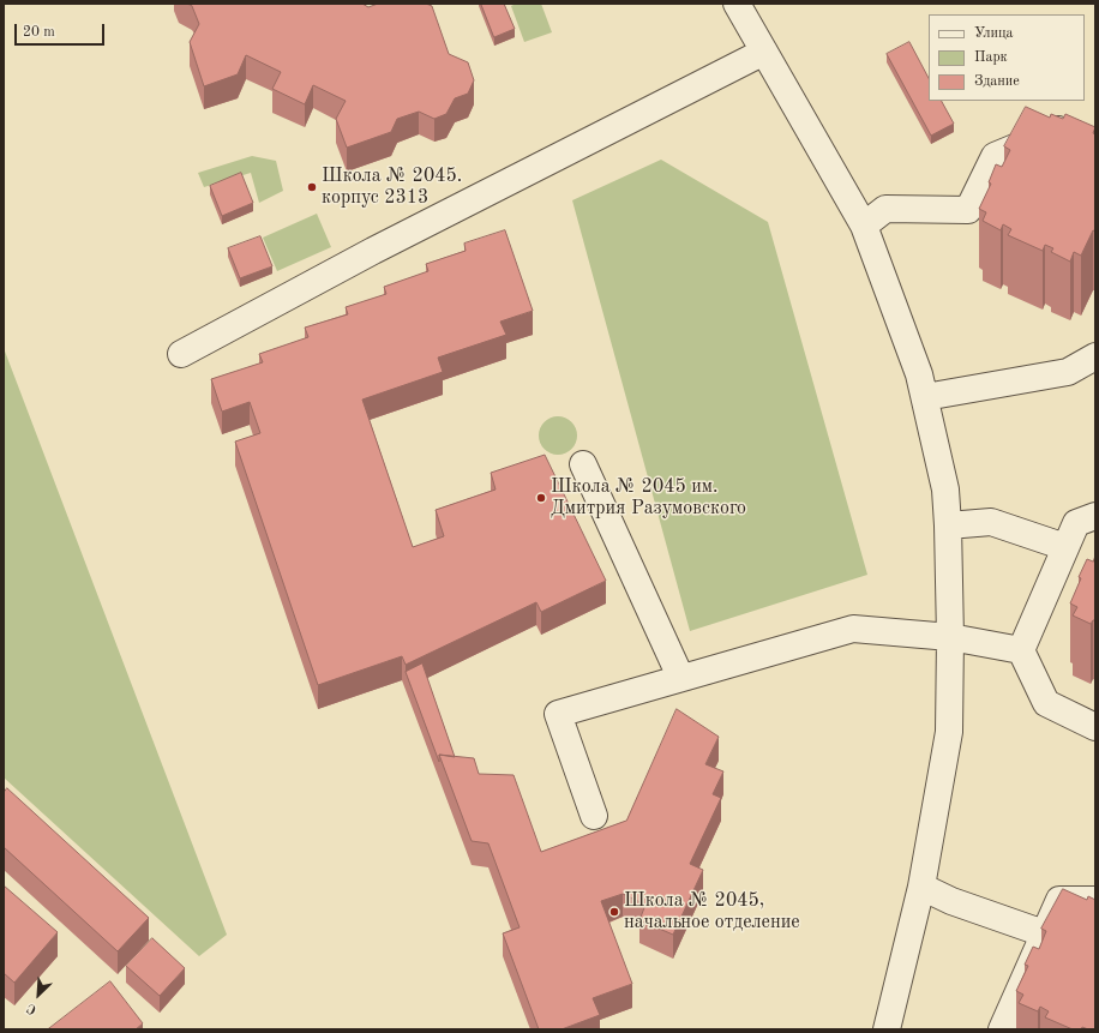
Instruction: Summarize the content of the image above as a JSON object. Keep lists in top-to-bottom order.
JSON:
{
  "places": ["Школа № 2045. корпус 2313", "Школа № 2045 им. Дмитрия Разумовского", "Школа № 2045, начальное отделение"],
  "legend": ["Улица", "Парк", "Здание"],
  "scale_bar": "20 m",
  "north": "bottom left"
}
